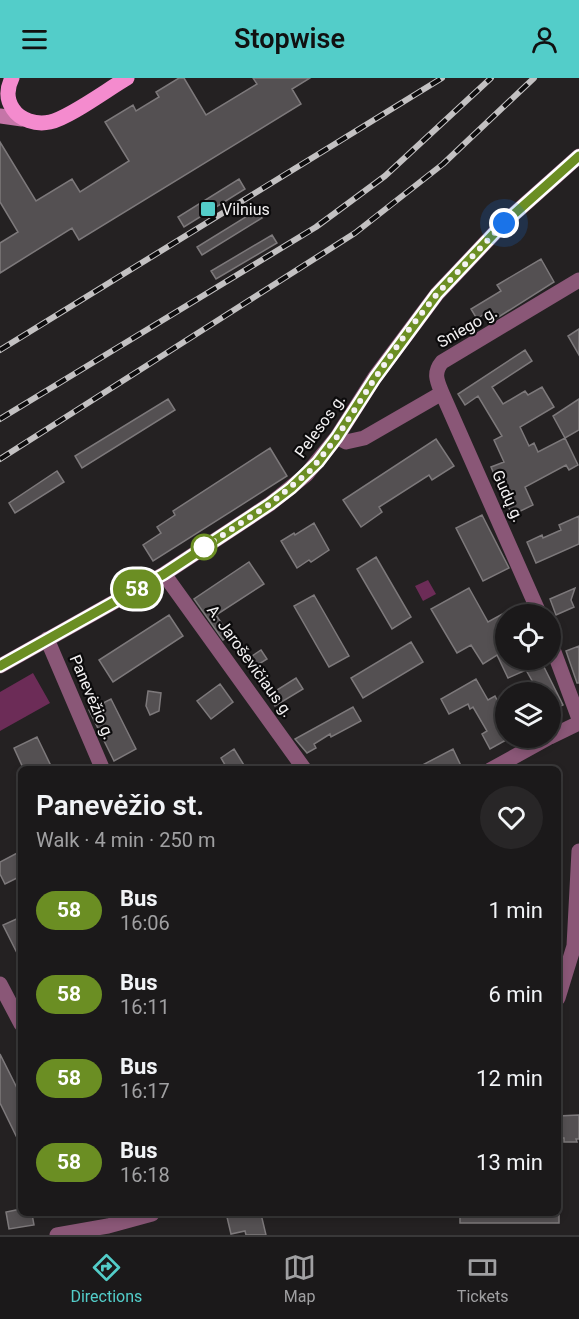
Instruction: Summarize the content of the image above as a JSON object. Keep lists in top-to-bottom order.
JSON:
{
  "streets": {
    "street": [
      "Sniego g.",
      "Pelesos g.",
      "Gudų g.",
      "A. Jaroševičiaus g.",
      "Panevėžio g."
    ]
  },
  "crossings": [
    ["Sniego g.", "Gudų g."],
    ["Pelesos g.", "A. Jaroševičiaus g."],
    ["Pelesos g.", "Panevėžio g."]
  ],
  "places": {
    "transit": ["Vilnius"]
  },
  "lines": ["bus line 58"],
  "page": {
    "header": "Stopwise",
    "on_map": "58",
    "heading": ["Panevėžio st.", "Walk · 4 min · 250 m"],
    "list": [
      {
        "mark": "58",
        "name": "Bus",
        "note": "16:06",
        "value": "1 min"
      },
      {
        "mark": "58",
        "name": "Bus",
        "note": "16:11",
        "value": "6 min"
      },
      {
        "mark": "58",
        "name": "Bus",
        "note": "16:17",
        "value": "12 min"
      },
      {
        "mark": "58",
        "name": "Bus",
        "note": "16:18",
        "value": "13 min"
      }
    ],
    "tabs": ["Directions", "Map", "Tickets"]
  }
}
